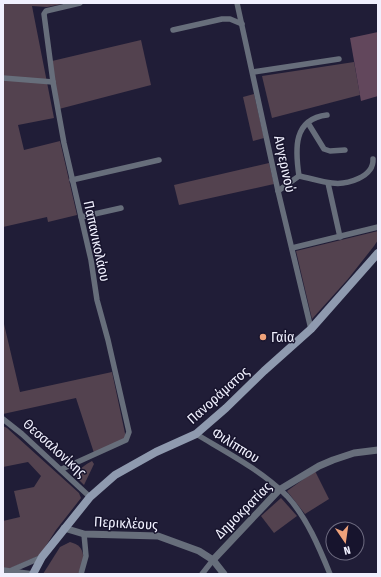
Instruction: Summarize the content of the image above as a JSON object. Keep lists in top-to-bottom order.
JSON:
{
  "streets": {
    "main road": ["Πανοράματος"],
    "street": [
      "Αυγερινού",
      "Παπανικολάου",
      "Φιλίππου",
      "Θεσσαλονίκης",
      "Δημοκρατίας",
      "Περικλέους"
    ]
  },
  "crossings": [
    ["Αυγερινού", "Πανοράματος"],
    ["Παπανικολάου", "Θεσσαλονίκης"],
    ["Πανοράματος", "Φιλίππου"],
    ["Πανοράματος", "Θεσσαλονίκης"],
    ["Πανοράματος", "Περικλέους"],
    ["Φιλίππου", "Δημοκρατίας"],
    ["Δημοκρατίας", "Περικλέους"]
  ],
  "places": ["Γαία"],
  "north": "bottom"
}
